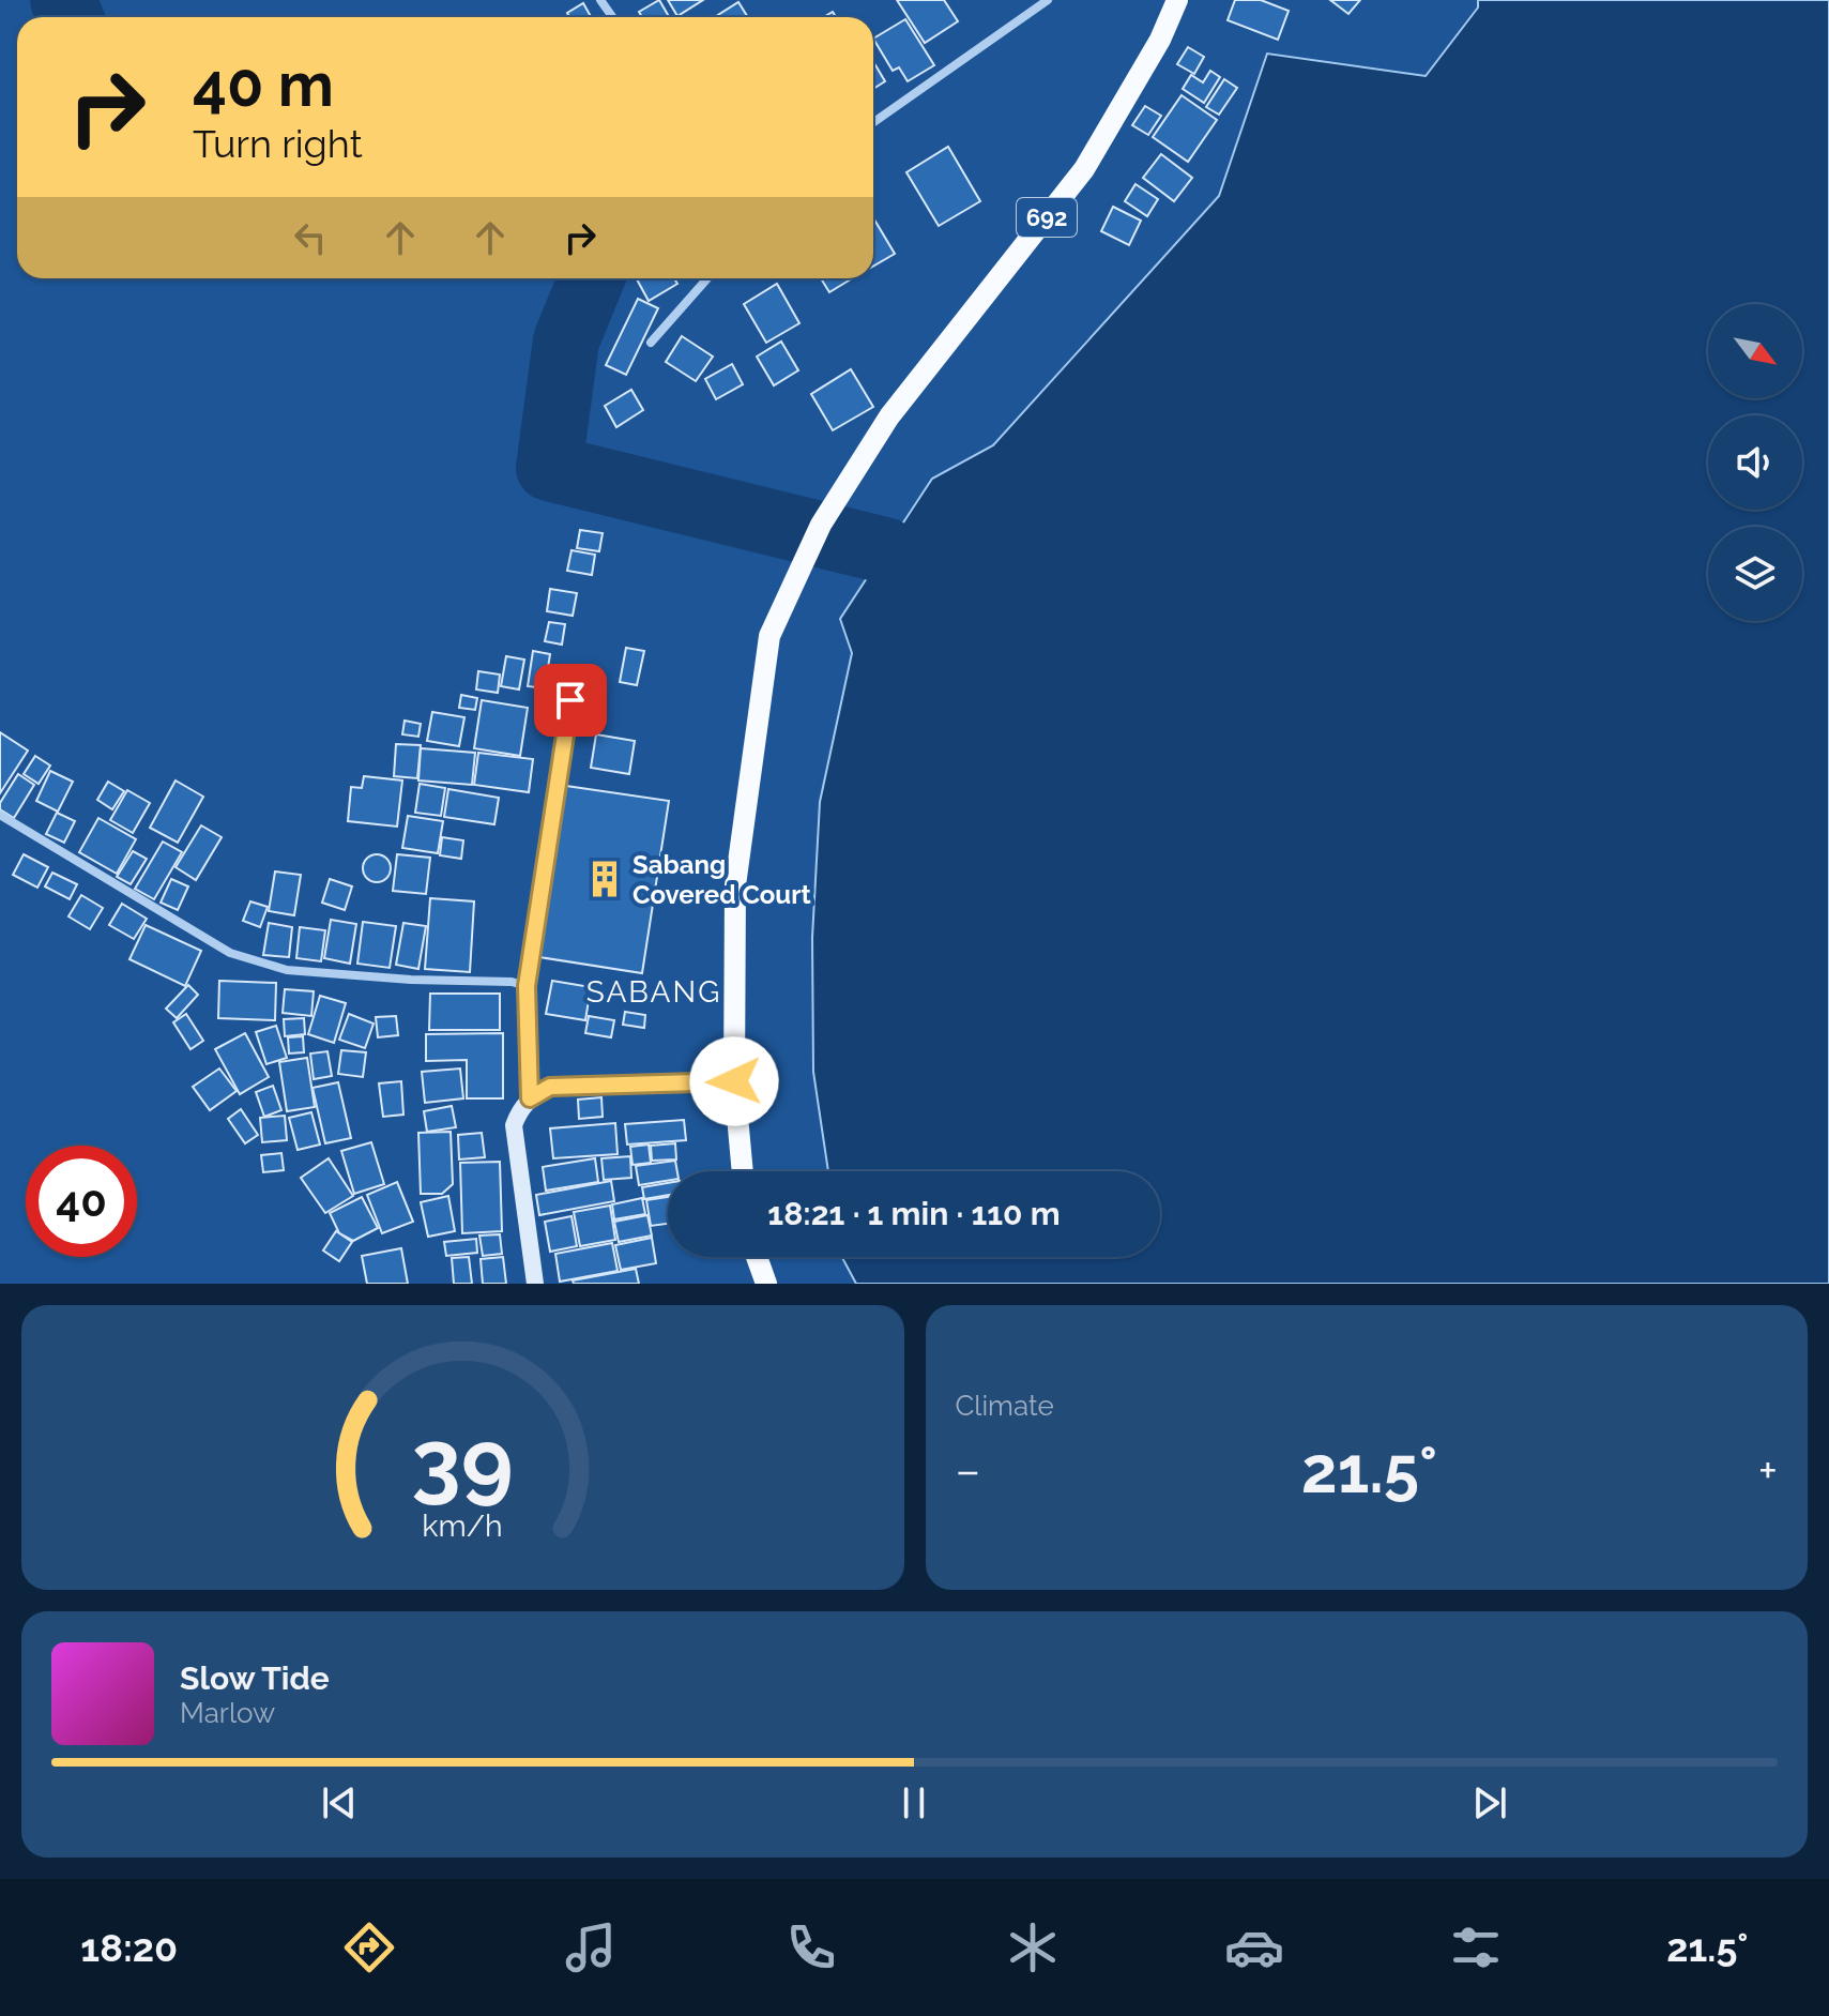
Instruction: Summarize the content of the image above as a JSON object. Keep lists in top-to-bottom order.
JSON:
{
  "streets": {
    "main road": ["692"]
  },
  "districts": ["SABANG"],
  "places": {
    "building": ["Sabang Covered Court"]
  },
  "north": "bottom right",
  "page": {
    "turn": ["40 m", "Turn right"],
    "limit": "40",
    "trip": "18:21 · 1 min · 110 m",
    "tile": "Climate",
    "heat": ["−", "21.5°", "+"],
    "song": ["Slow Tide", "Marlow"],
    "tabs": ["18:20", "21.5°"],
    "gauge": ["39", "km/h"]
  }
}
